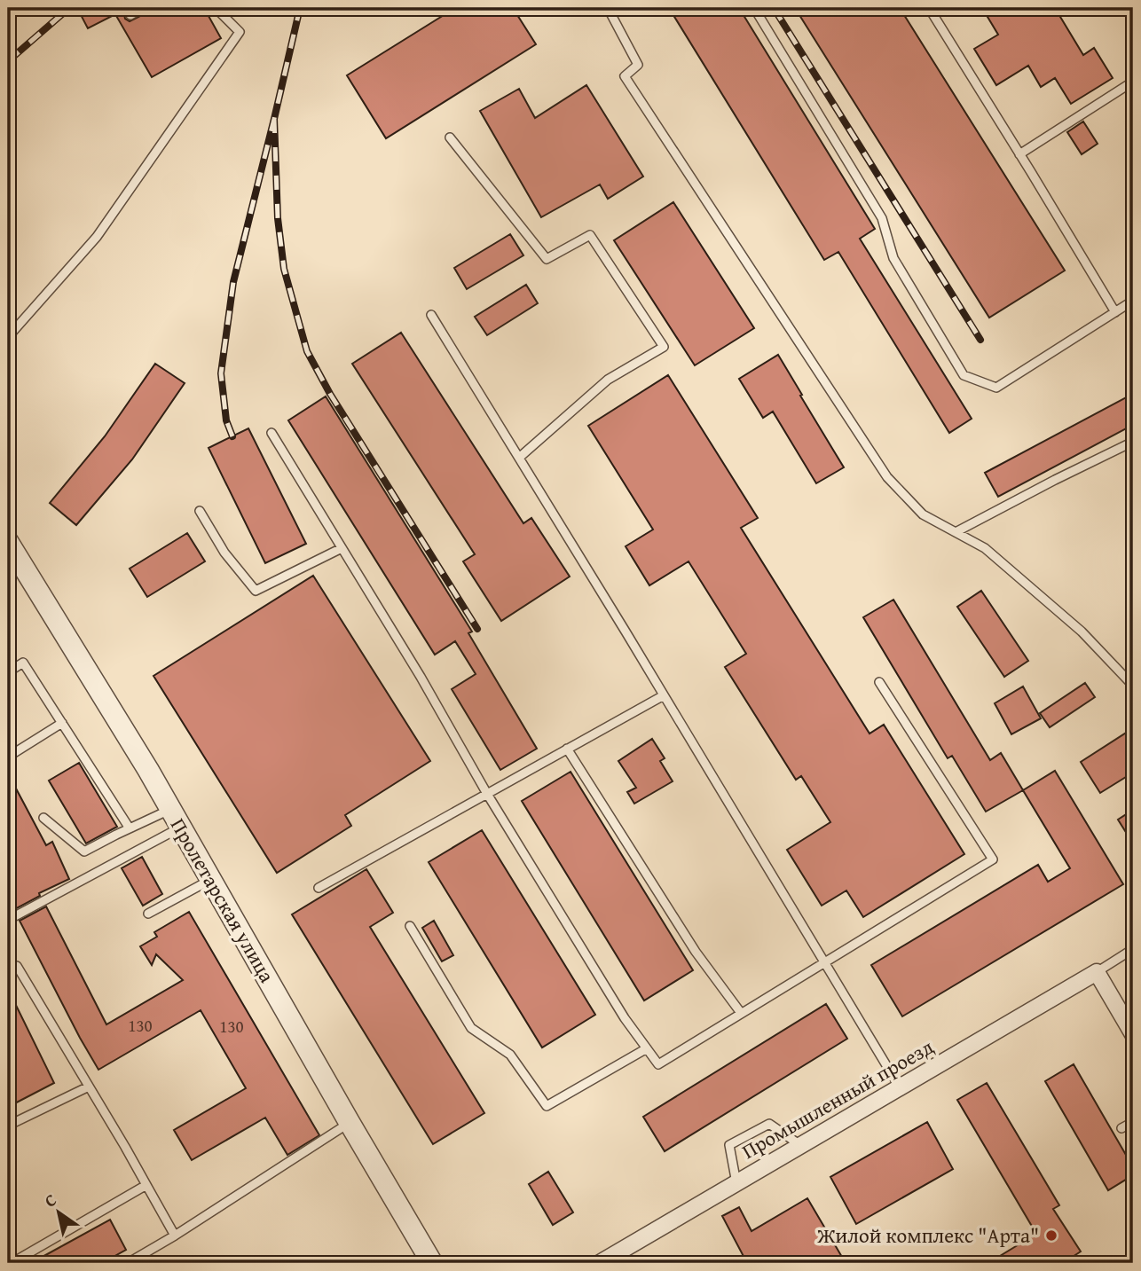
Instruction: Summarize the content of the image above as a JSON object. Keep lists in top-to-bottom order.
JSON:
{
  "streets": {
    "street": ["Пролетарская улица", "Промышленный проезд"]
  },
  "places": ["Жилой комплекс \"Арта\""],
  "house_numbers": ["130", "130"],
  "north": "top left"
}
